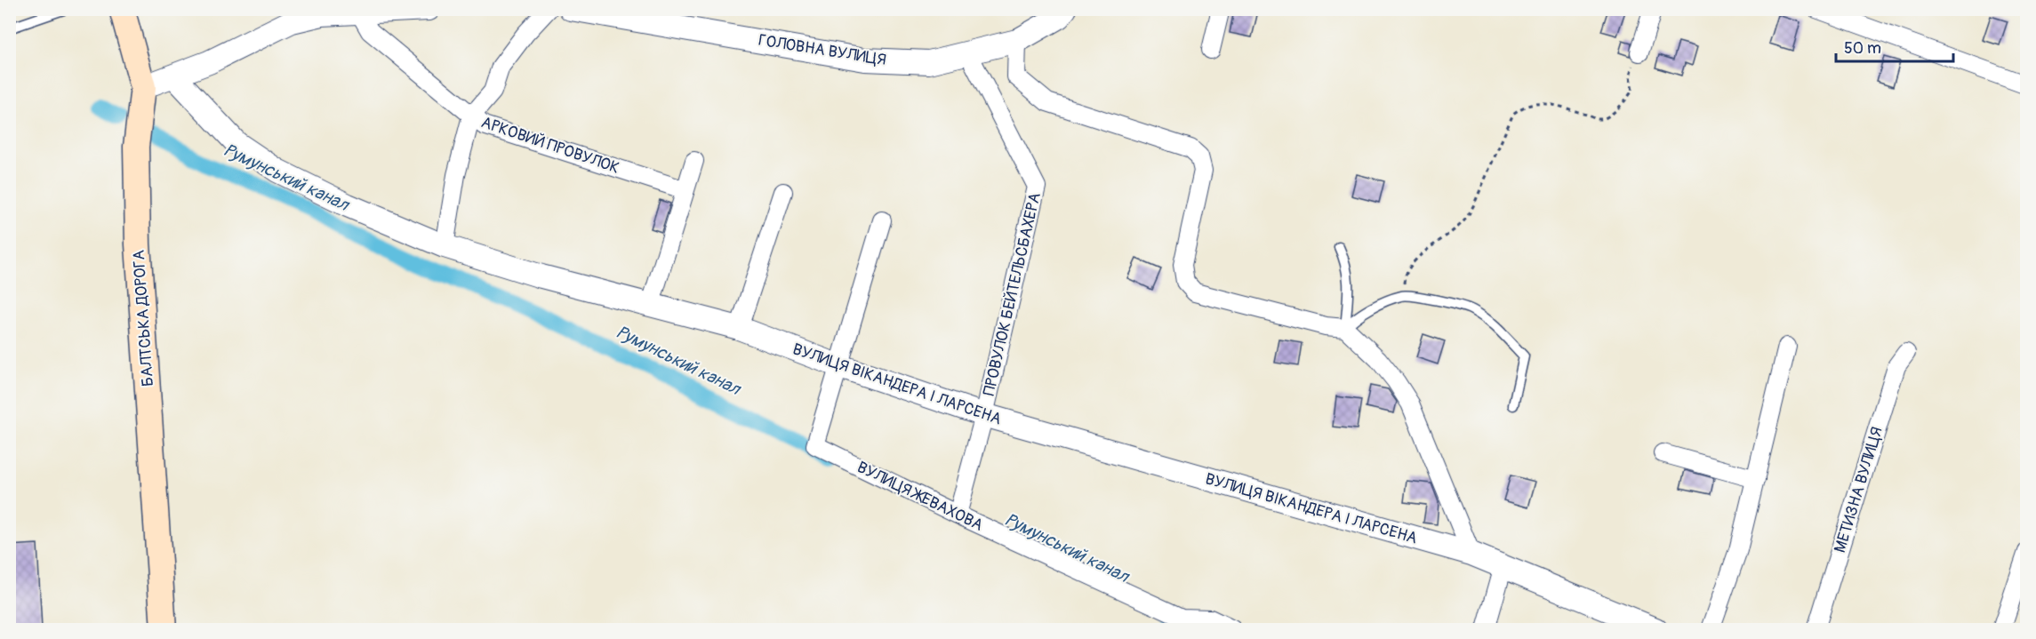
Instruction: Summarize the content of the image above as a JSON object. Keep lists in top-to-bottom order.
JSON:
{
  "streets": {
    "main road": ["БАЛТСЬКА ДОРОГА"],
    "street": [
      "ГОЛОВНА ВУЛИЦЯ",
      "АРКОВИЙ ПРОВУЛОК",
      "ПРОВУЛОК БЕЙТЕЛЬСБАХЕРА",
      "ВУЛИЦЯ ВІКАНДЕРА І ЛАРСЕНА",
      "МЕТИЗНА ВУЛИЦЯ",
      "ВУЛИЦЯ ЖЕВАХОВА"
    ]
  },
  "crossings": [
    ["ГОЛОВНА ВУЛИЦЯ", "ПРОВУЛОК БЕЙТЕЛЬСБАХЕРА"],
    ["ПРОВУЛОК БЕЙТЕЛЬСБАХЕРА", "ВУЛИЦЯ ВІКАНДЕРА І ЛАРСЕНА"],
    ["ПРОВУЛОК БЕЙТЕЛЬСБАХЕРА", "ВУЛИЦЯ ЖЕВАХОВА"],
    ["ВУЛИЦЯ ВІКАНДЕРА І ЛАРСЕНА", "ВУЛИЦЯ ЖЕВАХОВА"]
  ],
  "water": ["Румунський канал"],
  "scale_bar": "50 m"
}
